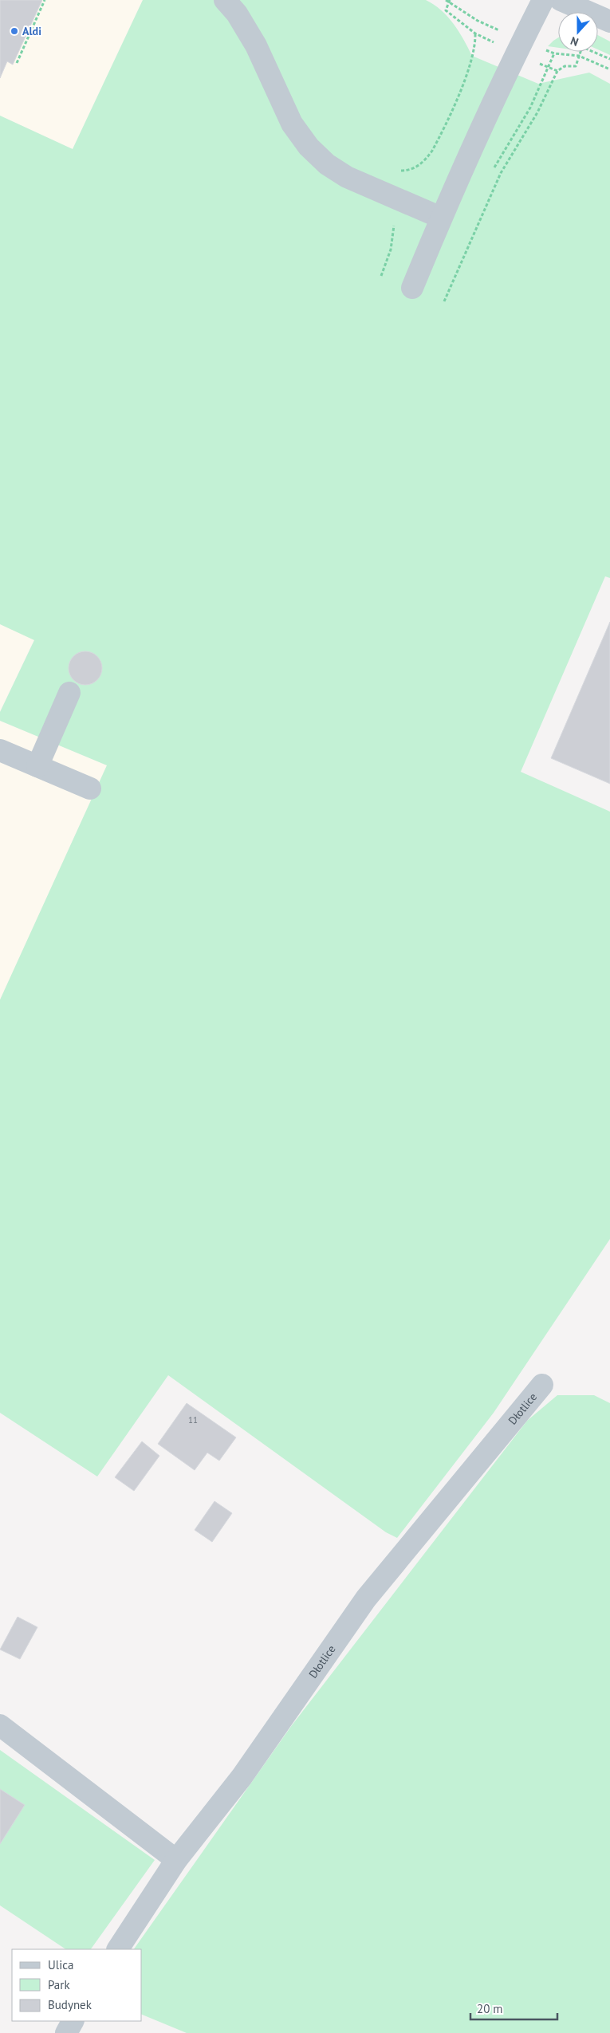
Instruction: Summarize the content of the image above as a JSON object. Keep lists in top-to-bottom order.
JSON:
{
  "streets": {
    "street": ["Dłotlice"]
  },
  "places": ["Aldi"],
  "house_numbers": ["11"],
  "legend": ["Ulica", "Park", "Budynek"],
  "scale_bar": "20 m",
  "north": "bottom"
}
